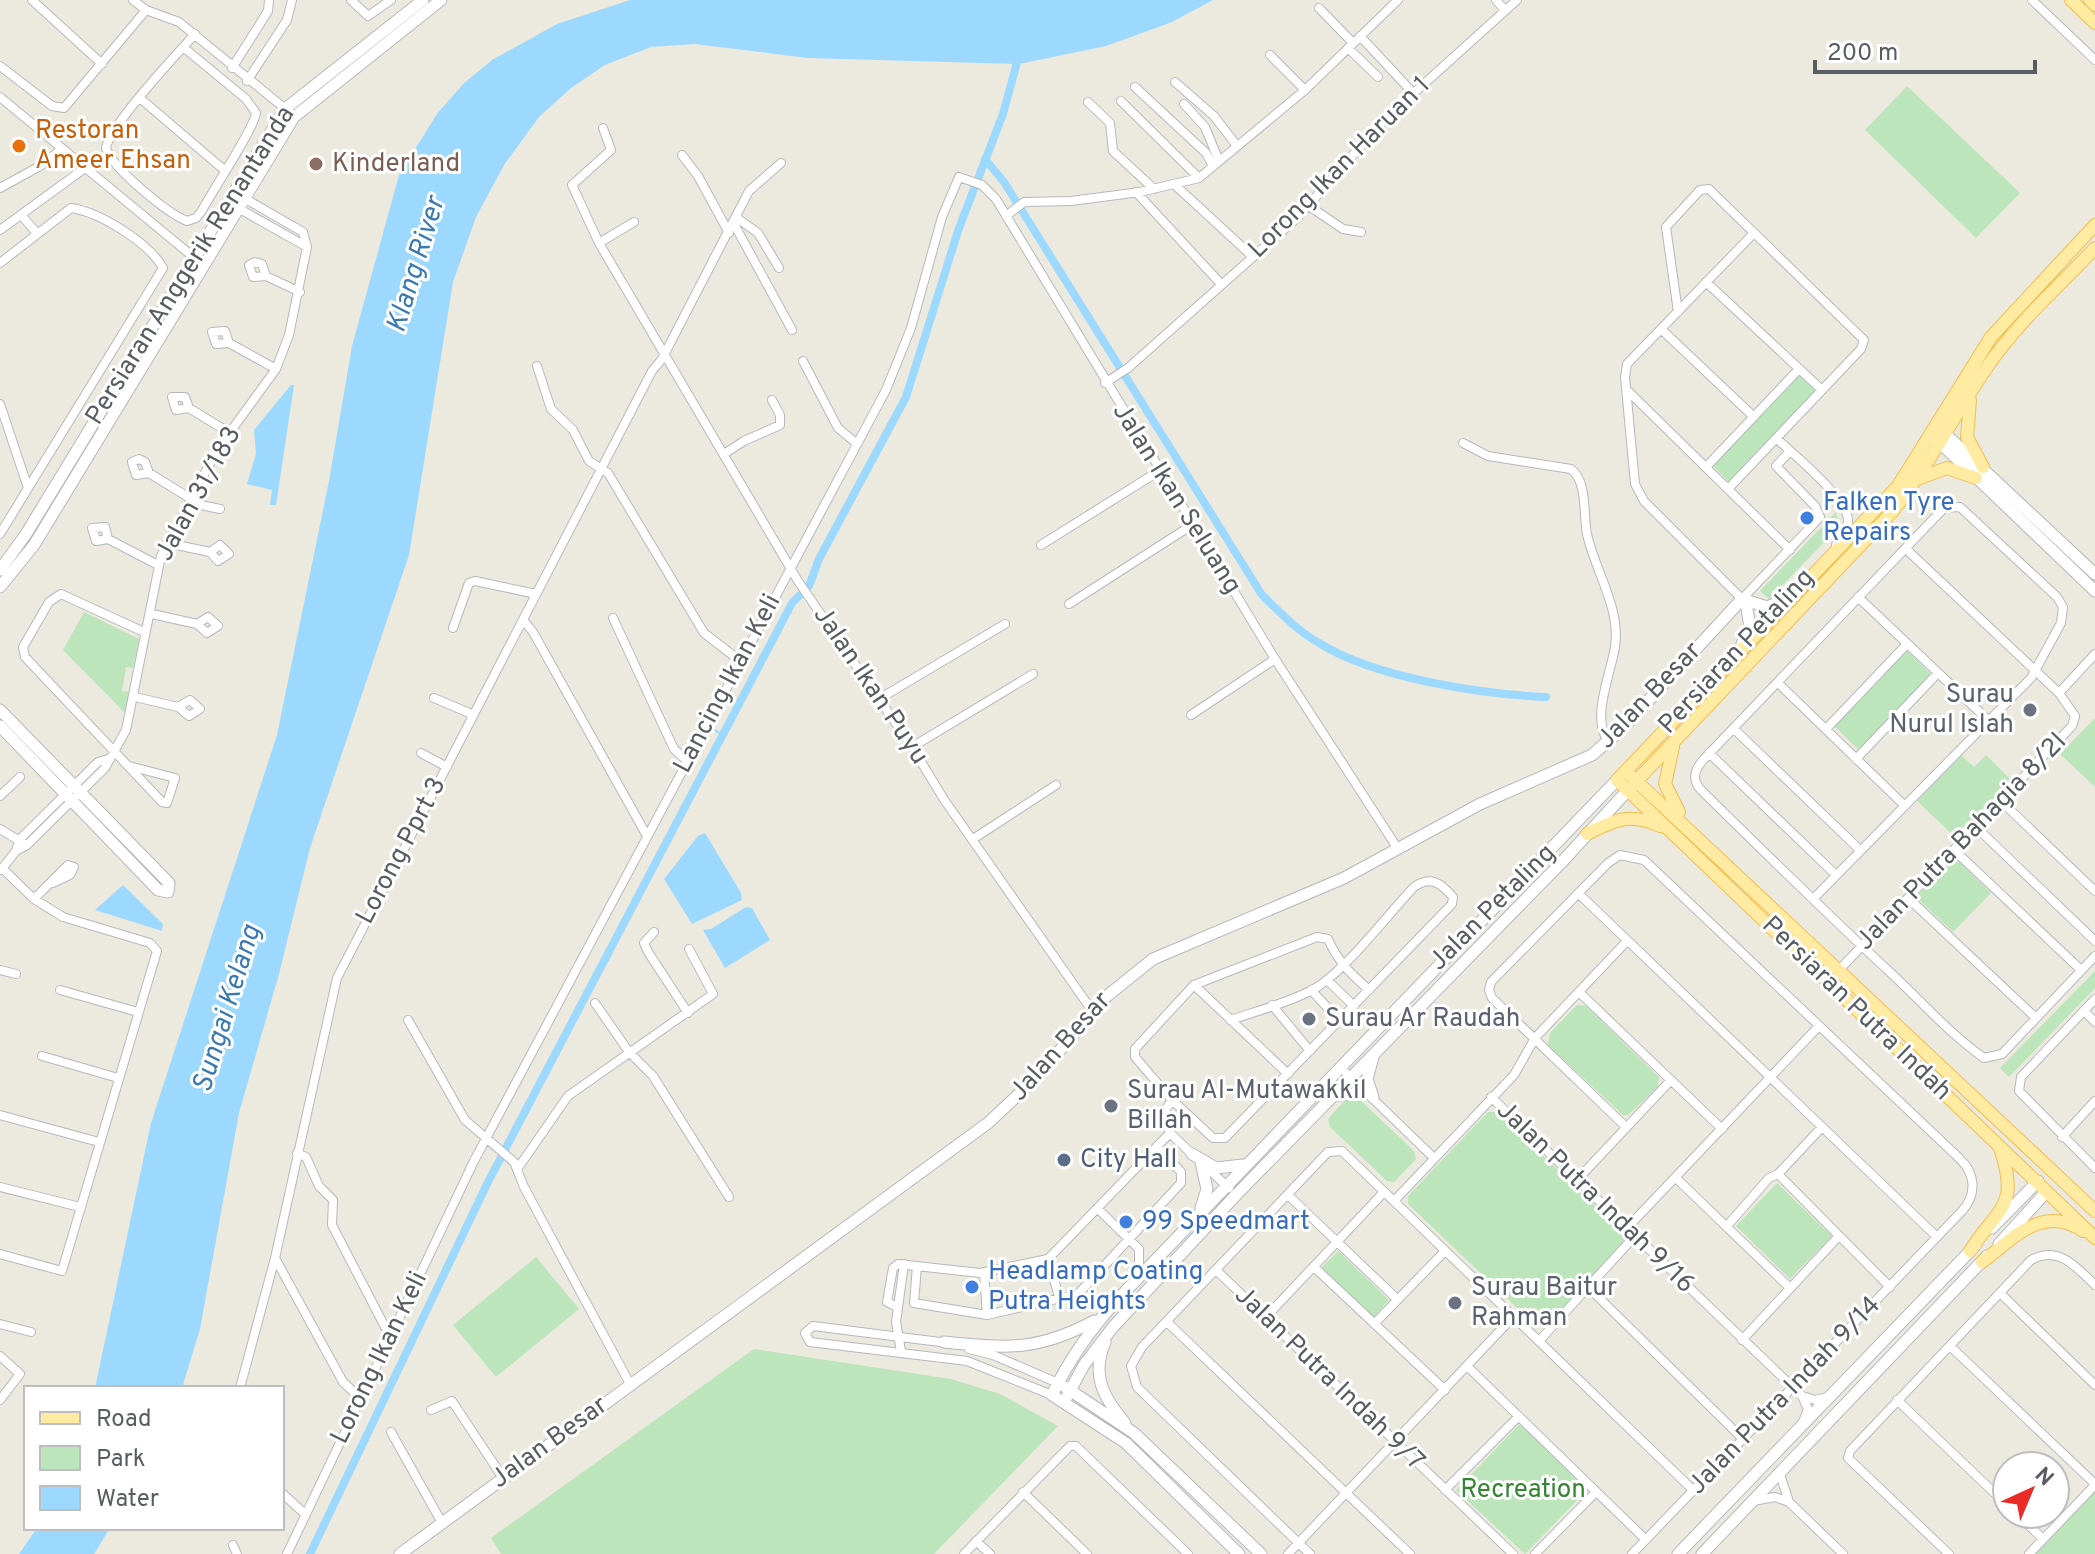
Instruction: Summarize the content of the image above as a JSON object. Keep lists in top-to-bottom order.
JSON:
{
  "streets": {
    "main road": [
      "Persiaran Anggerik Renantanda",
      "Persiaran Petaling",
      "Jalan Besar",
      "Jalan Petaling",
      "Persiaran Putra Indah"
    ],
    "street": [
      "Lorong Ikan Haruan 1",
      "Jalan 31/183",
      "Jalan Ikan Seluang",
      "Lancing Ikan Keli",
      "Jalan Ikan Puyu",
      "Jalan Putra Bahagia 8/2I",
      "Lorong Pprt 3",
      "Jalan Putra Indah 9/16",
      "Lorong Ikan Keli",
      "Jalan Putra Indah 9/7",
      "Jalan Putra Indah 9/14"
    ]
  },
  "crossings": [
    ["Lorong Ikan Haruan 1", "Jalan Ikan Seluang"],
    ["Jalan Ikan Seluang", "Lancing Ikan Keli"],
    ["Jalan Ikan Seluang", "Jalan Besar"],
    ["Persiaran Petaling", "Jalan Petaling"],
    ["Persiaran Petaling", "Persiaran Putra Indah"],
    ["Lancing Ikan Keli", "Jalan Ikan Puyu"],
    ["Lancing Ikan Keli", "Lorong Ikan Keli"],
    ["Jalan Ikan Puyu", "Jalan Besar"],
    ["Jalan Ikan Puyu", "Lorong Pprt 3"],
    ["Jalan Putra Bahagia 8/2I", "Persiaran Putra Indah"],
    ["Jalan Petaling", "Persiaran Putra Indah"],
    ["Jalan Putra Indah 9/16", "Jalan Putra Indah 9/14"]
  ],
  "water": ["Klang River", "Sungai Kelang"],
  "parks": ["Recreation"],
  "places": [
    "Restoran Ameer Ehsan",
    "Kinderland",
    "Falken Tyre Repairs",
    "Surau Nurul Islah",
    "Surau Ar Raudah",
    "Surau Al-Mutawakkil Billah",
    "City Hall",
    "99 Speedmart",
    "Headlamp Coating Putra Heights",
    "Surau Baitur Rahman"
  ],
  "legend": ["Road", "Park", "Water"],
  "scale_bar": "200 m",
  "north": "top right"
}
